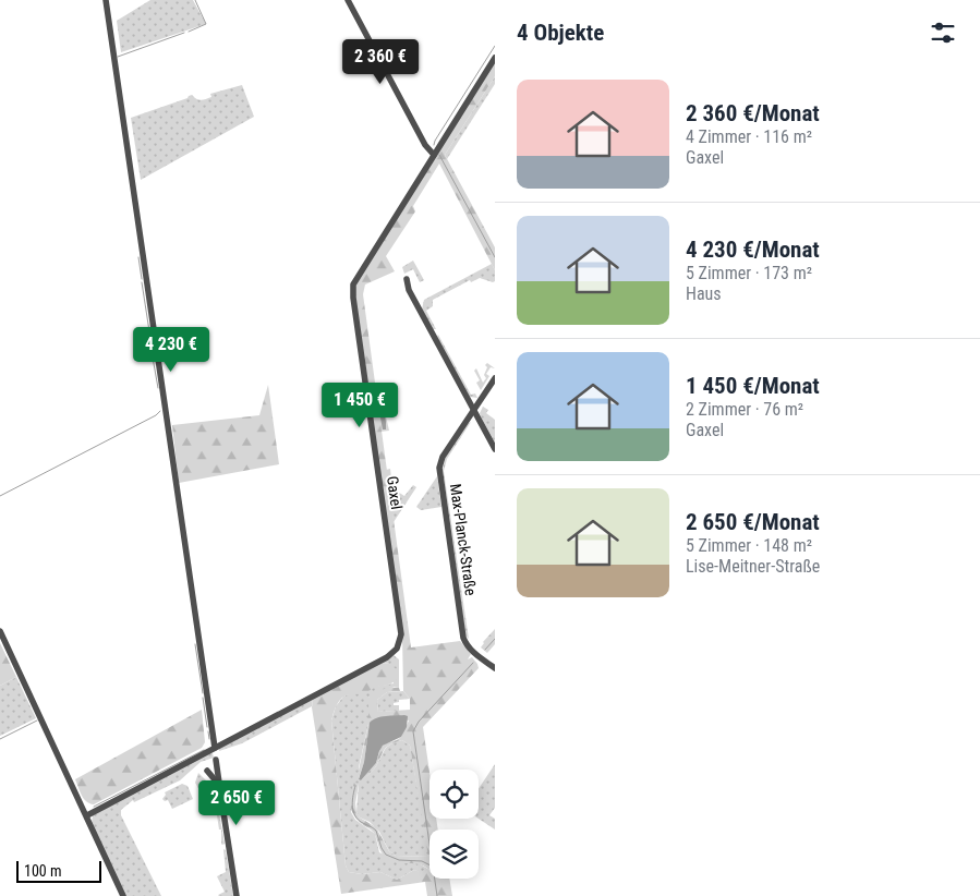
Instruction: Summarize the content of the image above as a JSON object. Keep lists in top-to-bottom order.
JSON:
{
  "streets": {
    "street": ["Gaxel", "Max-Planck-Straße"]
  },
  "scale_bar": "100 m",
  "page": {
    "heading": "4 Objekte",
    "price": [
      "2 360 €",
      "4 230 €",
      "1 450 €",
      "2 650 €"
    ],
    "list": [
      {
        "name": "2 360 €/Monat",
        "note": "4 Zimmer · 116 m² · Gaxel"
      },
      {
        "name": "4 230 €/Monat",
        "note": "5 Zimmer · 173 m² · Haus"
      },
      {
        "name": "1 450 €/Monat",
        "note": "2 Zimmer · 76 m² · Gaxel"
      },
      {
        "name": "2 650 €/Monat",
        "note": "5 Zimmer · 148 m² · Lise-Meitner-Straße"
      }
    ],
    "scale": "100 m"
  }
}
